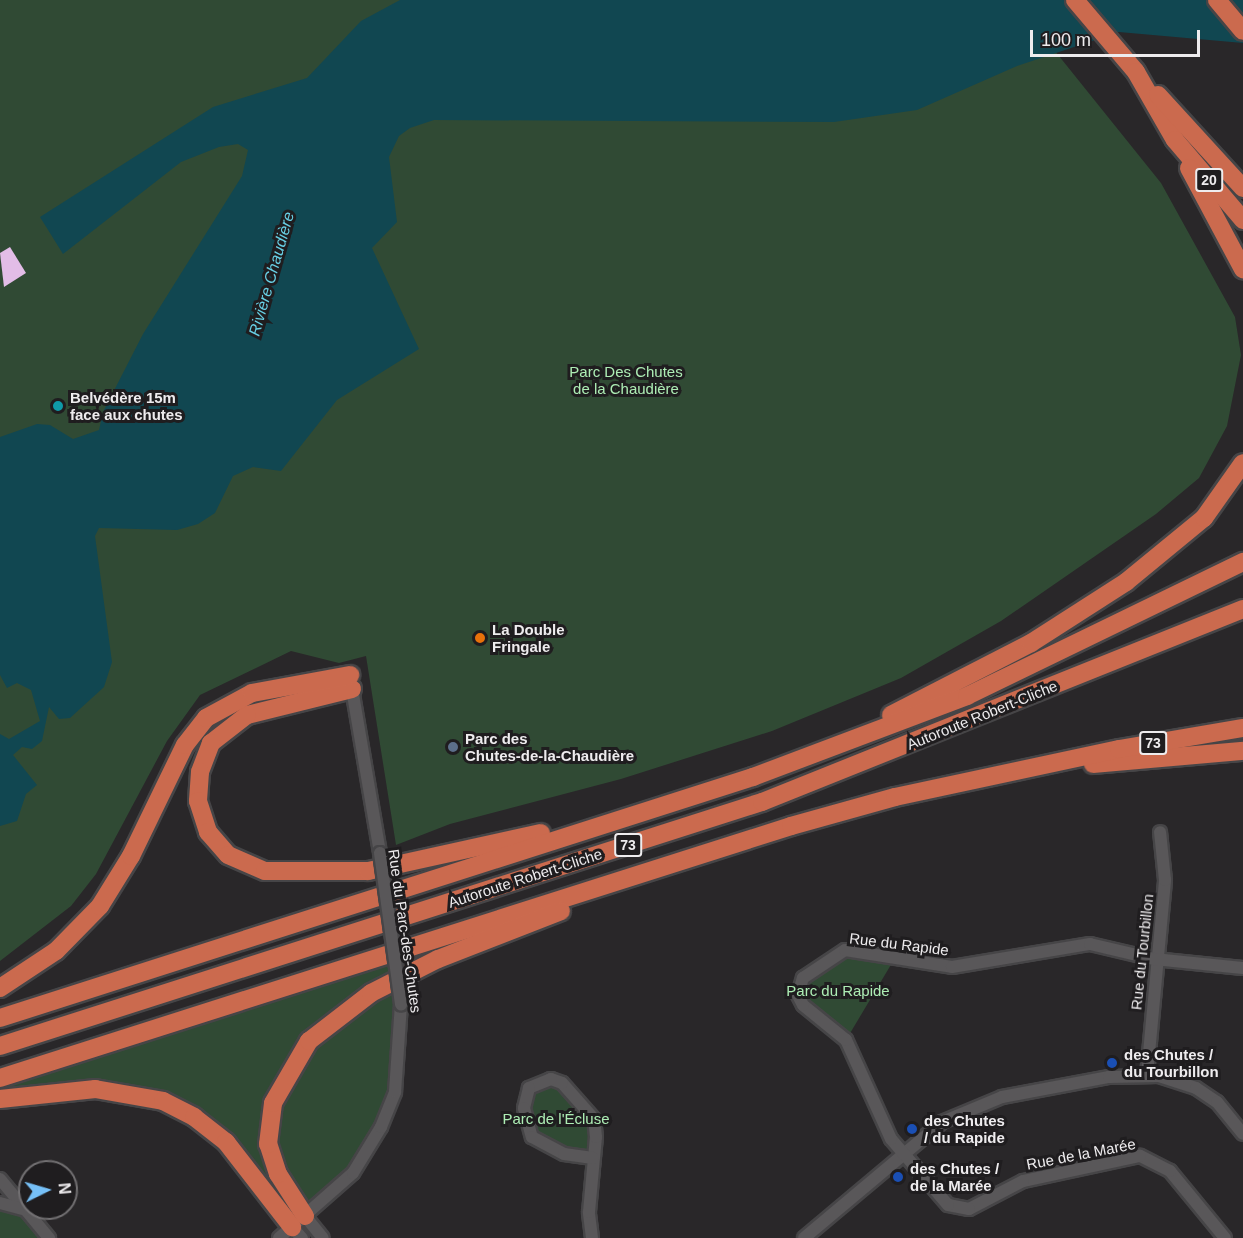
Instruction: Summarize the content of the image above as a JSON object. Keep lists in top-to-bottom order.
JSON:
{
  "streets": {
    "highway": ["20", "Autoroute Robert-Cliche", "73"],
    "street": [
      "Rue du Parc-des-Chutes",
      "Rue du Rapide",
      "Rue du Tourbillon",
      "Rue de la Marée"
    ]
  },
  "crossings": [
    ["Rue du Rapide", "Rue du Tourbillon"],
    ["Rue du Rapide", "Rue de la Marée"]
  ],
  "water": ["Rivière Chaudière"],
  "parks": ["Parc Des Chutes de la Chaudière", "Parc du Rapide", "Parc de l'Écluse"],
  "places": [
    "Belvédère 15m face aux chutes",
    "La Double Fringale",
    "Parc des Chutes-de-la-Chaudière",
    "des Chutes / du Tourbillon",
    "des Chutes / du Rapide",
    "des Chutes / de la Marée"
  ],
  "scale_bar": "100 m",
  "north": "right"
}
